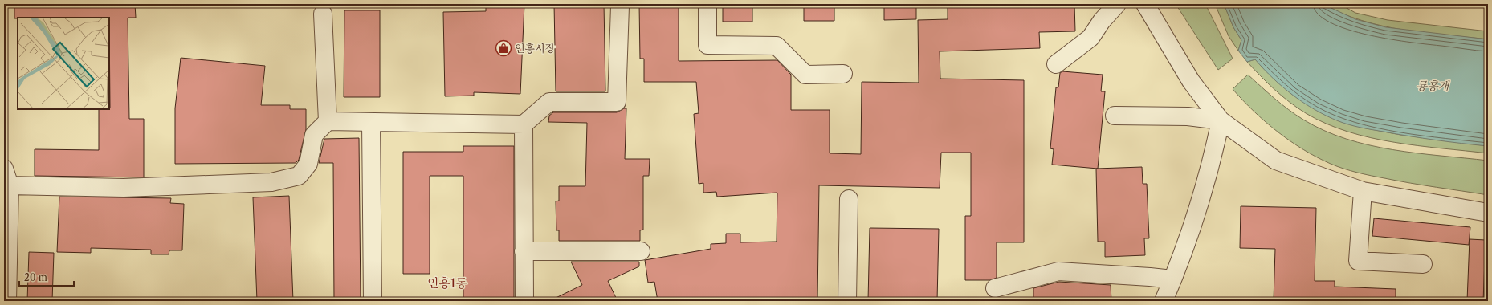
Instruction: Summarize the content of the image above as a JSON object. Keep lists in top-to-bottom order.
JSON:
{
  "districts": ["인흥1동"],
  "water": ["룡흥개"],
  "places": {
    "shop": ["인흥시장"]
  },
  "scale_bar": "20 m"
}
